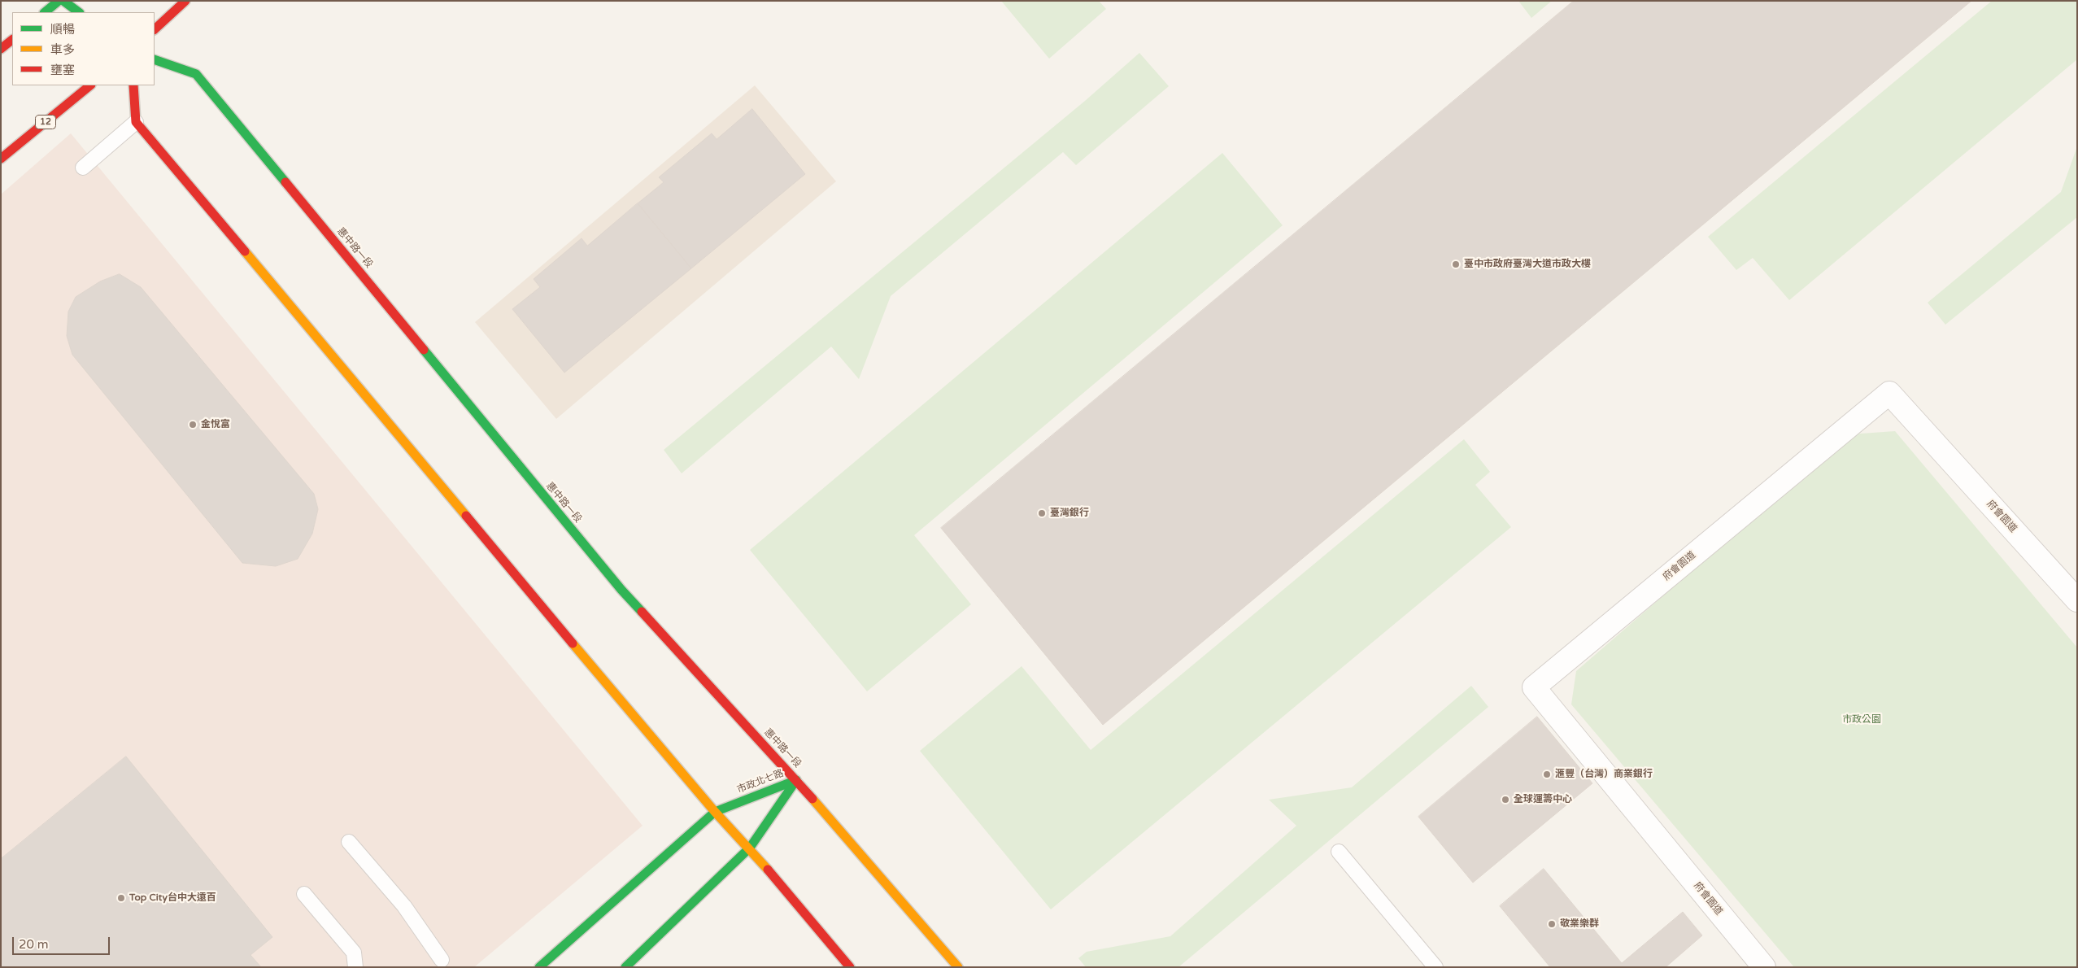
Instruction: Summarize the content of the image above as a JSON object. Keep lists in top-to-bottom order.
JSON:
{
  "streets": {
    "street": [
      "12",
      "惠中路一段",
      "府會園道",
      "市政北七路"
    ]
  },
  "crossings": [
    ["惠中路一段", "市政北七路"]
  ],
  "parks": ["市政公園"],
  "places": [
    "臺中市政府臺灣大道市政大樓",
    "金悅富",
    "臺灣銀行",
    "滙豐（台灣）商業銀行",
    "全球運籌中心",
    "Top City台中大遠百",
    "敬業樂群"
  ],
  "legend": ["順暢", "車多", "壅塞"],
  "scale_bar": "20 m"
}
